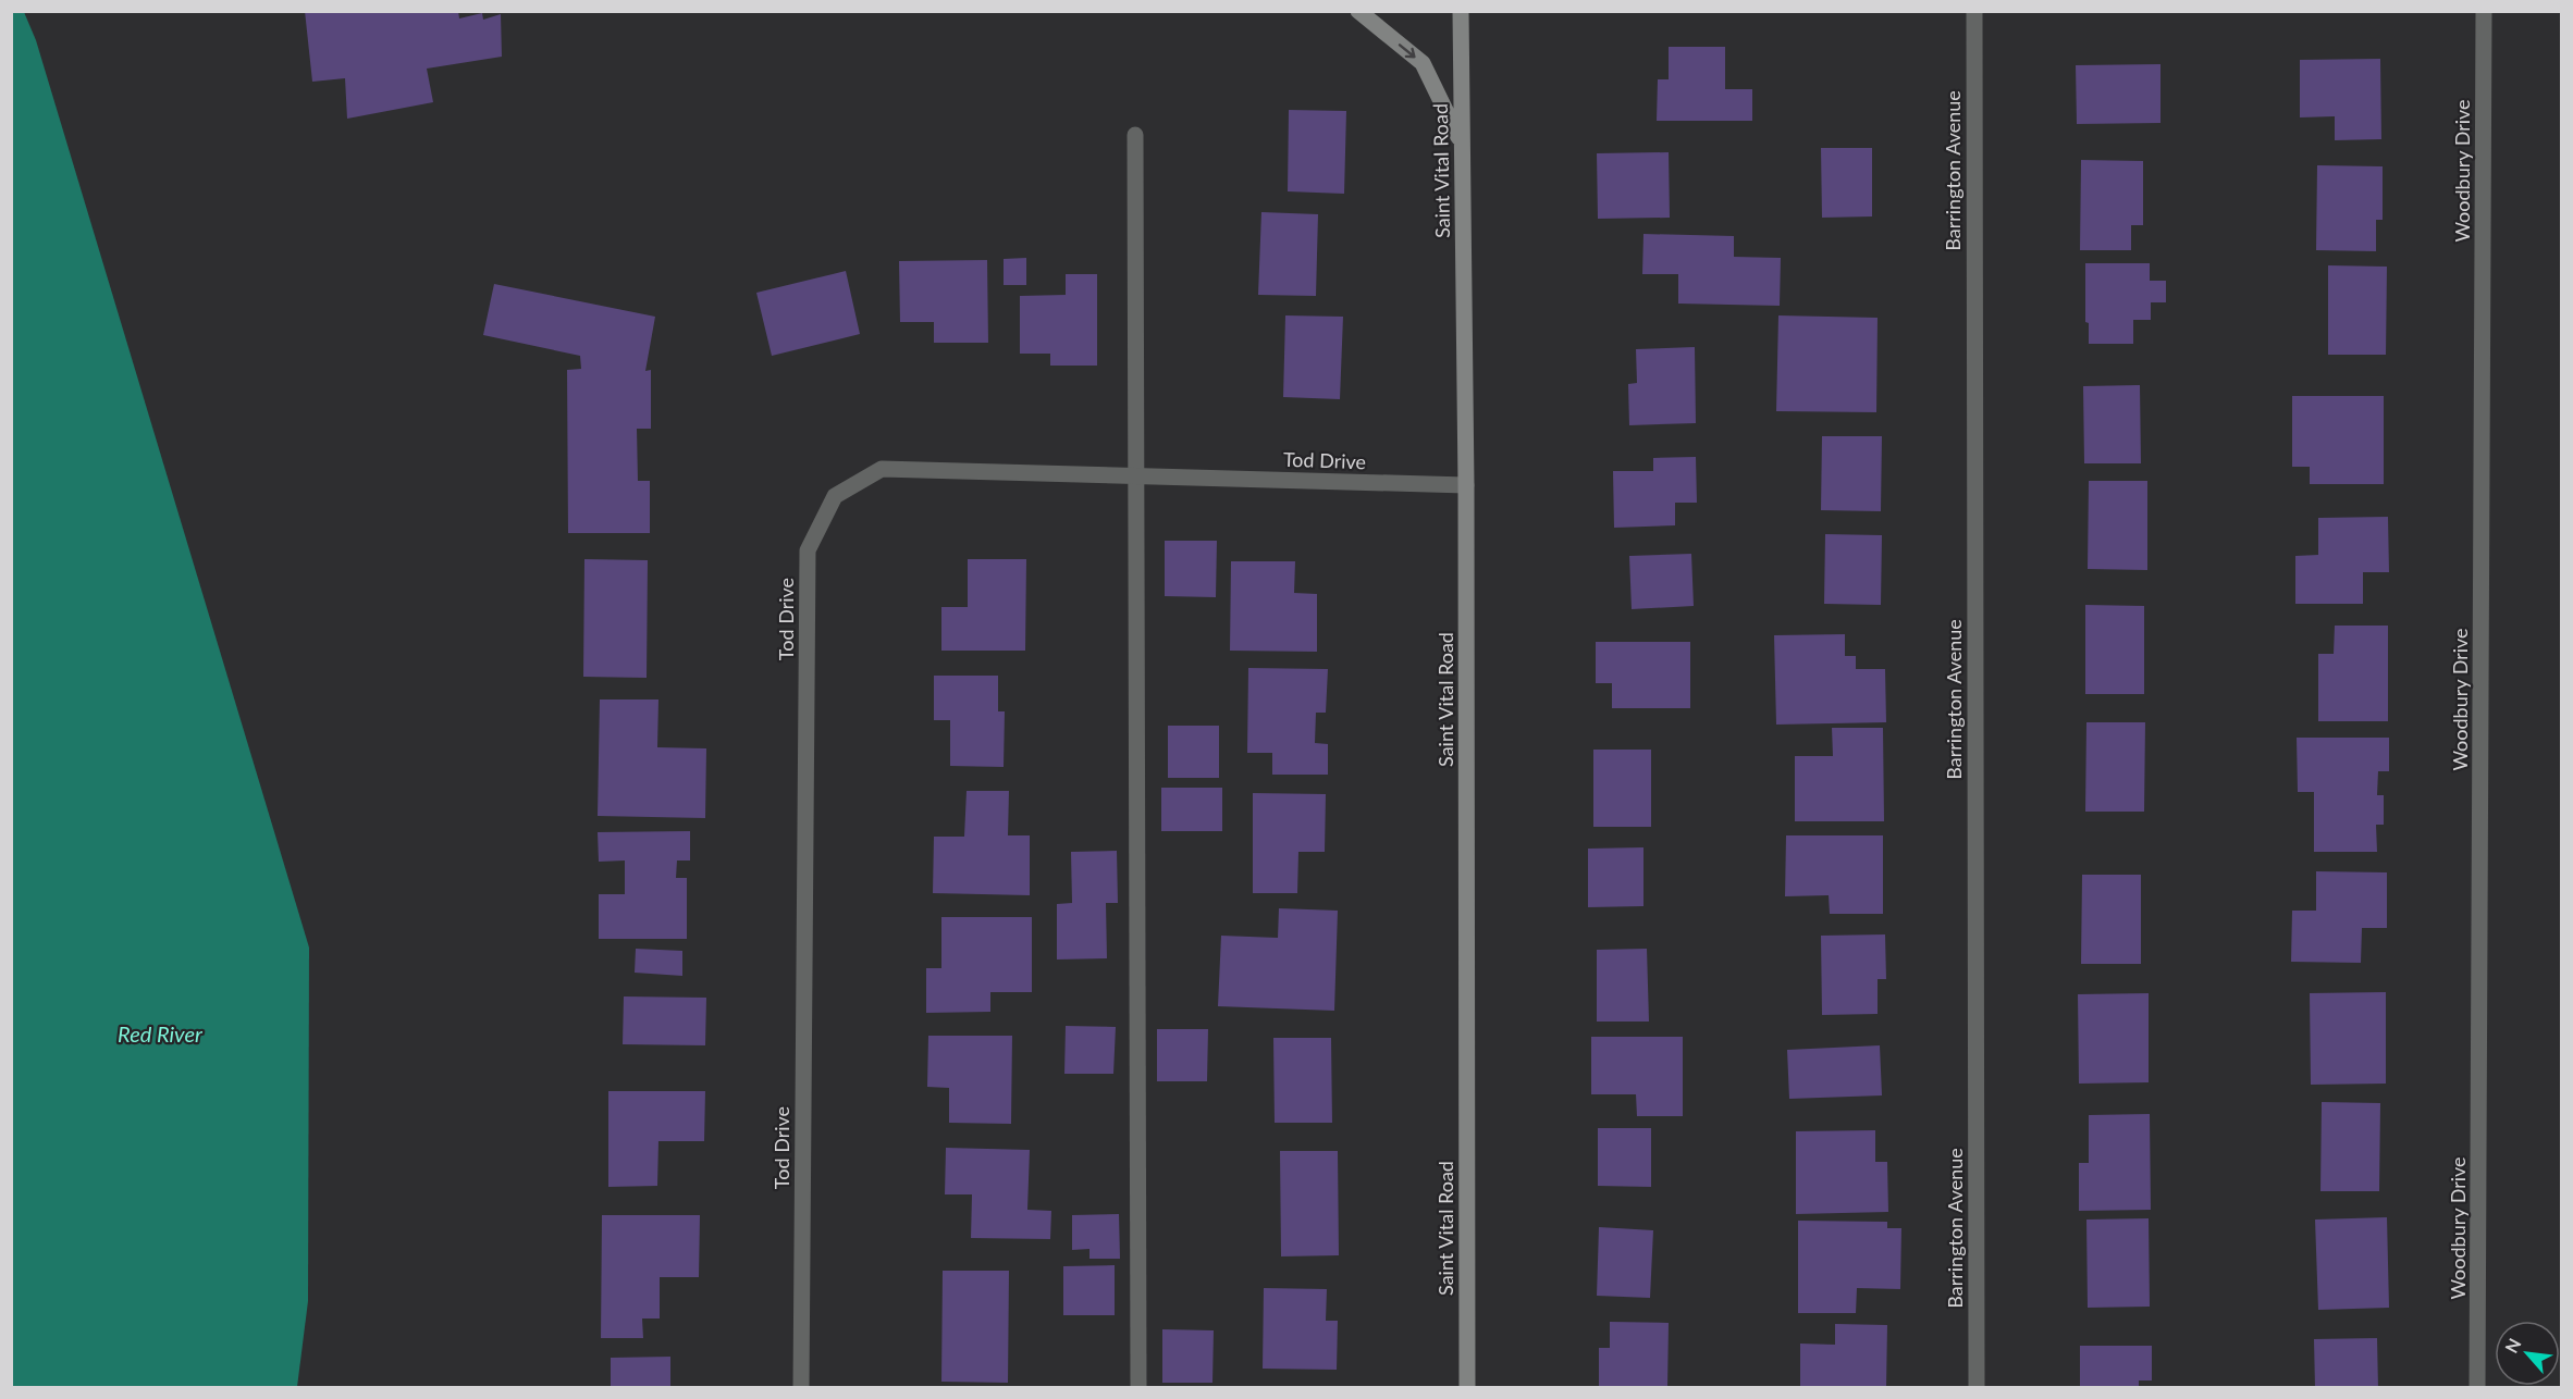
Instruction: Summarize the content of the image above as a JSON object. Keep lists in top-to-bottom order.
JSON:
{
  "streets": {
    "street": [
      "Saint Vital Road",
      "Barrington Avenue",
      "Woodbury Drive",
      "Tod Drive"
    ]
  },
  "crossings": [
    ["Saint Vital Road", "Tod Drive"]
  ],
  "water": ["Red River"],
  "north": "top left"
}
